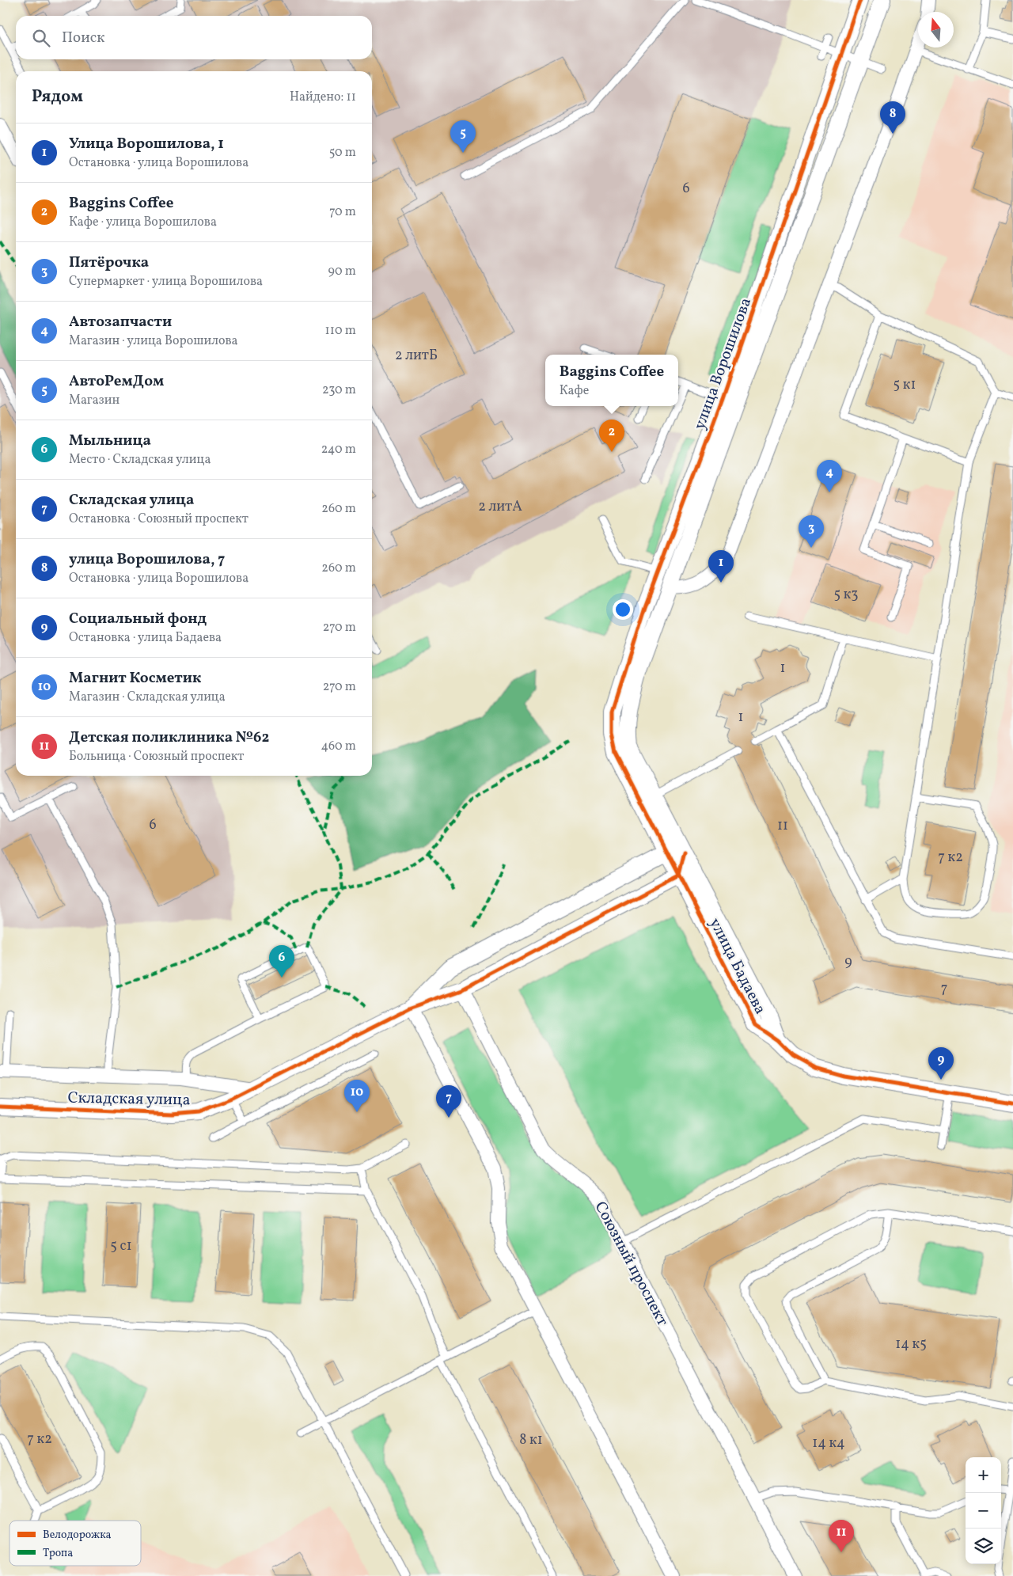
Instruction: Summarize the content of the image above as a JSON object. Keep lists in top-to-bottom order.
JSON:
{
  "streets": {
    "street": [
      "улица Ворошилова",
      "улица Бадаева",
      "Складская улица",
      "Союзный проспект"
    ]
  },
  "crossings": [
    ["улица Ворошилова", "улица Бадаева"],
    ["улица Бадаева", "Складская улица"],
    ["Складская улица", "Союзный проспект"]
  ],
  "house_numbers": [
    "6",
    "2 литБ",
    "5 к1",
    "2 литА",
    "5 к3",
    "1",
    "1",
    "6",
    "11",
    "7 к2",
    "9",
    "7",
    "5 с1",
    "14 к5",
    "7 к2",
    "8 к1",
    "14 к4"
  ],
  "legend": ["Велодорожка", "Тропа"],
  "north": "top",
  "page": {
    "search": "Поиск",
    "heading": ["Рядом", "Найдено: 11"],
    "pins": [
      "8",
      "5",
      "2",
      "4",
      "3",
      "1",
      "6",
      "9",
      "10",
      "7",
      "11"
    ],
    "list": [
      {
        "mark": "1",
        "name": "Улица Ворошилова, 1",
        "note": "Остановка · улица Ворошилова",
        "value": "50 m"
      },
      {
        "mark": "2",
        "name": "Baggins Coffee",
        "note": "Кафе · улица Ворошилова",
        "value": "70 m"
      },
      {
        "mark": "3",
        "name": "Пятёрочка",
        "note": "Супермаркет · улица Ворошилова",
        "value": "90 m"
      },
      {
        "mark": "4",
        "name": "Автозапчасти",
        "note": "Магазин · улица Ворошилова",
        "value": "110 m"
      },
      {
        "mark": "5",
        "name": "АвтоРемДом",
        "note": "Магазин",
        "value": "230 m"
      },
      {
        "mark": "6",
        "name": "Мыльница",
        "note": "Место · Складская улица",
        "value": "240 m"
      },
      {
        "mark": "7",
        "name": "Складская улица",
        "note": "Остановка · Союзный проспект",
        "value": "260 m"
      },
      {
        "mark": "8",
        "name": "улица Ворошилова, 7",
        "note": "Остановка · улица Ворошилова",
        "value": "260 m"
      },
      {
        "mark": "9",
        "name": "Социальный фонд",
        "note": "Остановка · улица Бадаева",
        "value": "270 m"
      },
      {
        "mark": "10",
        "name": "Магнит Косметик",
        "note": "Магазин · Складская улица",
        "value": "270 m"
      },
      {
        "mark": "11",
        "name": "Детская поликлиника №62",
        "note": "Больница · Союзный проспект",
        "value": "460 m"
      }
    ],
    "popup": ["Baggins Coffee", "Кафе"],
    "map_buttons": ["+", "−"]
  }
}
